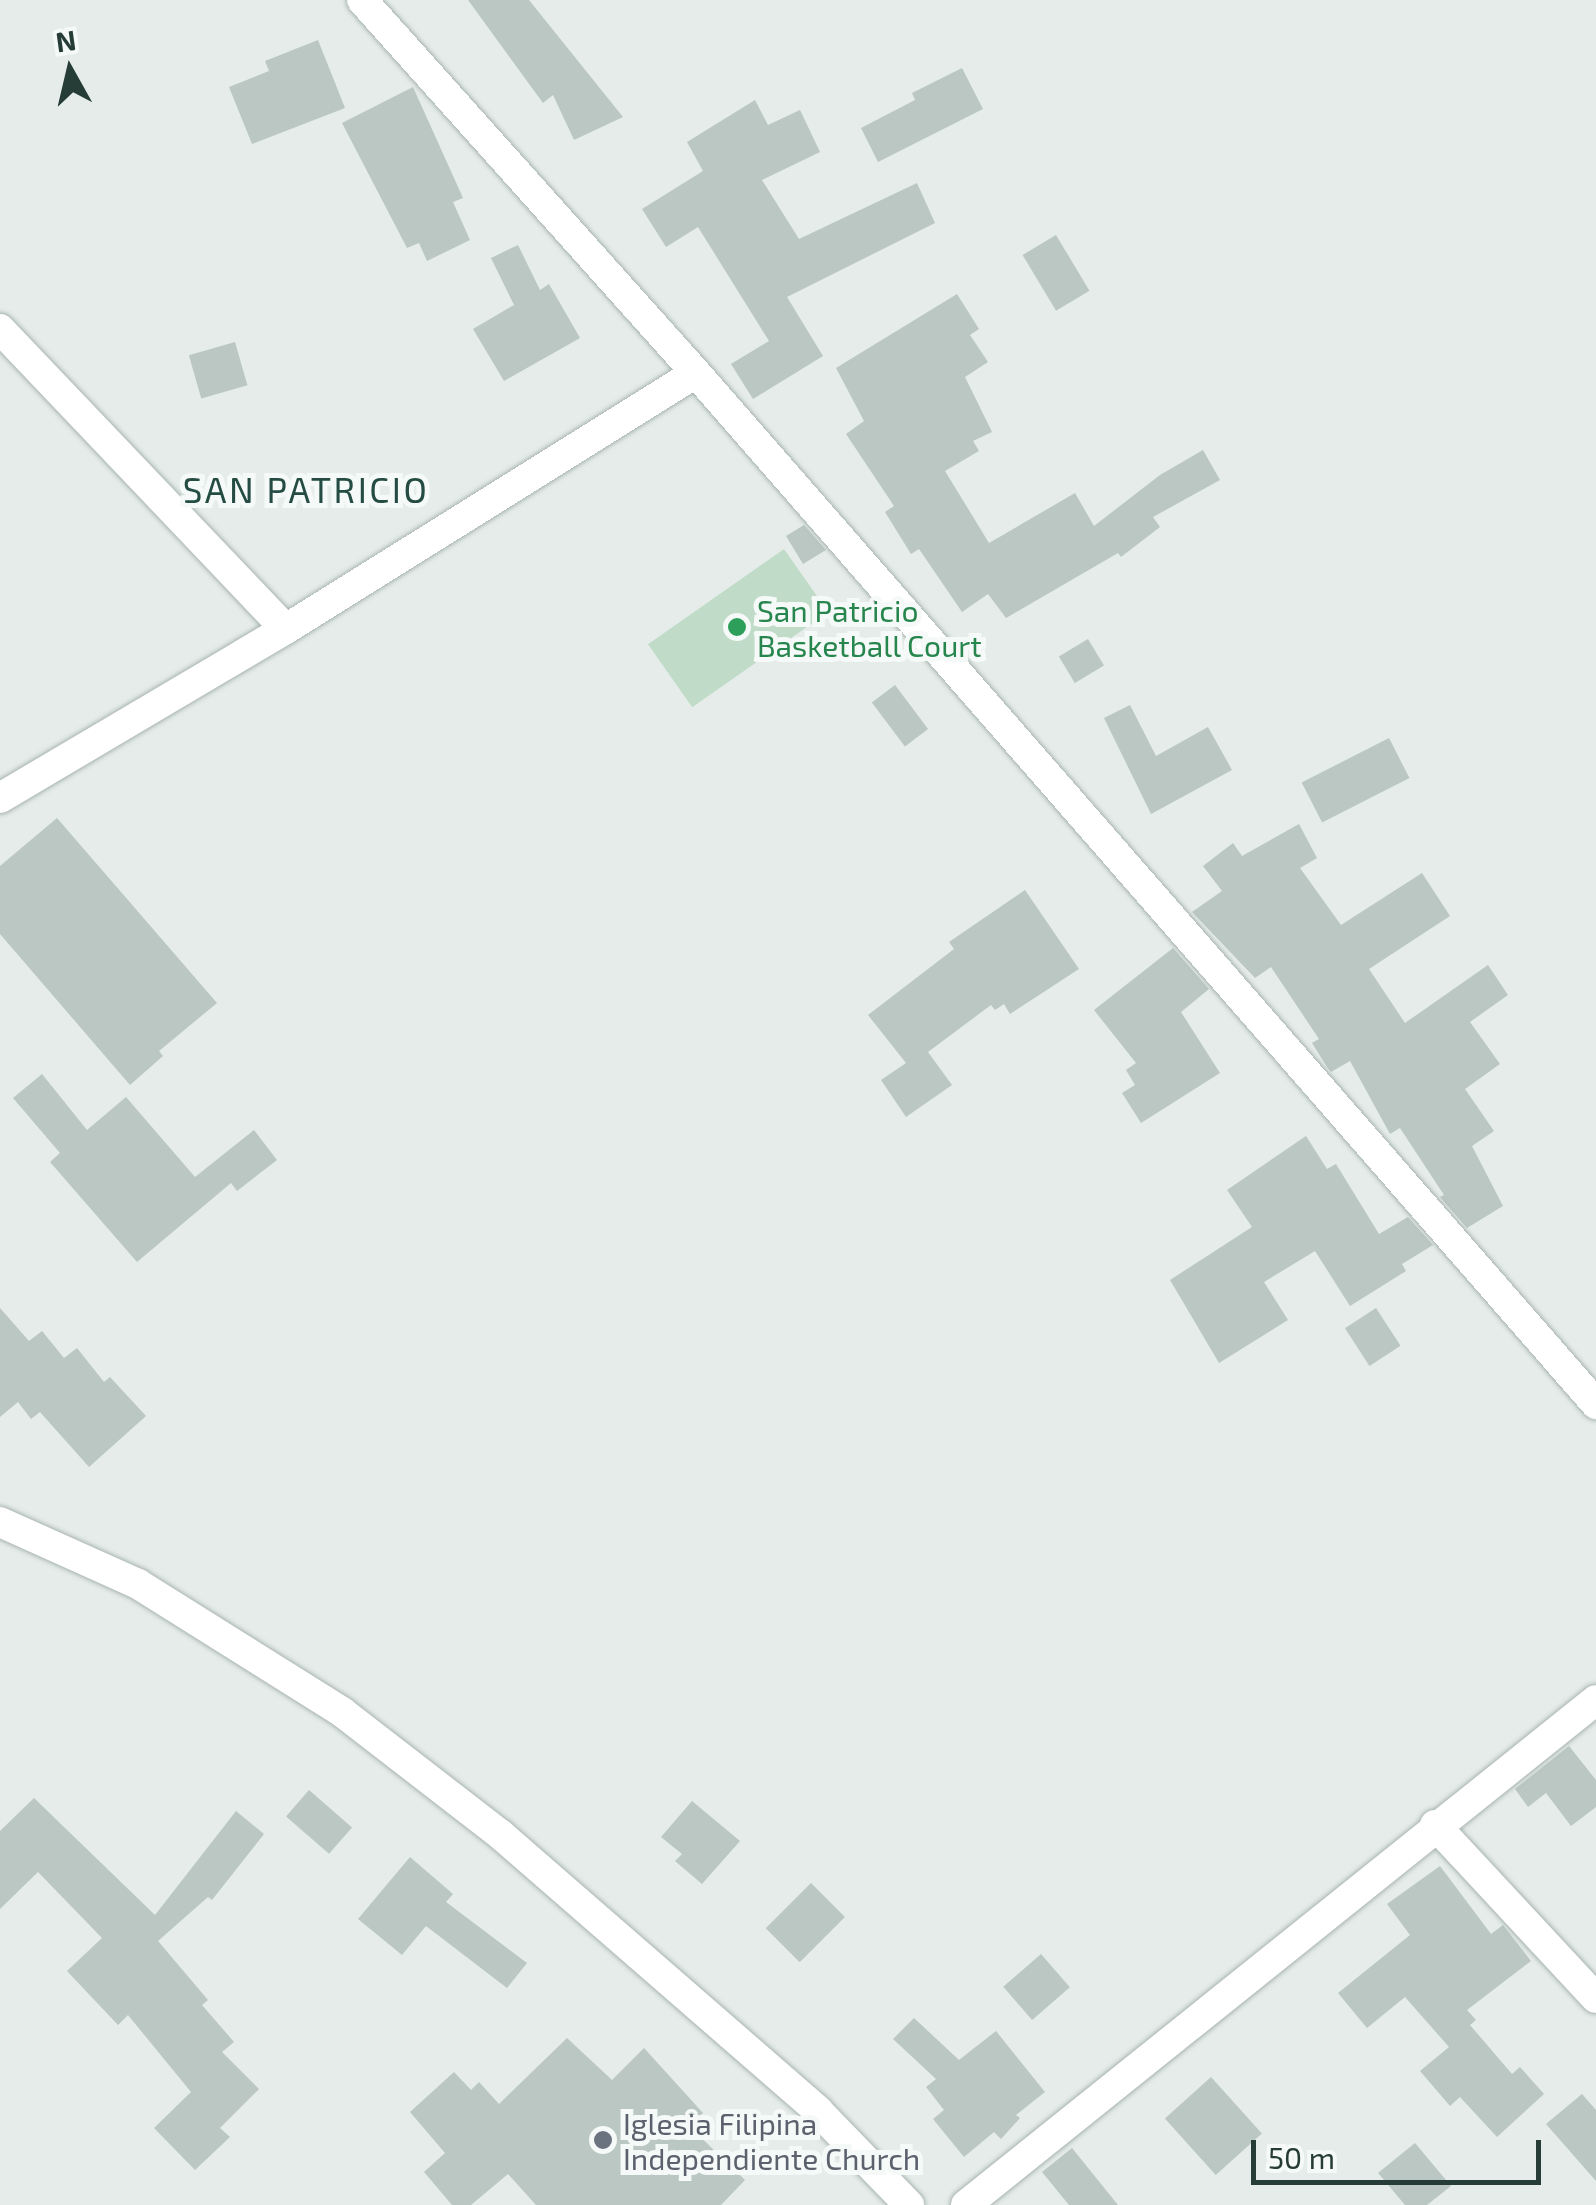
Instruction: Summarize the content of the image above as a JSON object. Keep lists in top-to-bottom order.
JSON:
{
  "districts": ["SAN PATRICIO"],
  "places": ["San Patricio Basketball Court", "Iglesia Filipina Independiente Church"],
  "scale_bar": "50 m",
  "north": "top"
}
